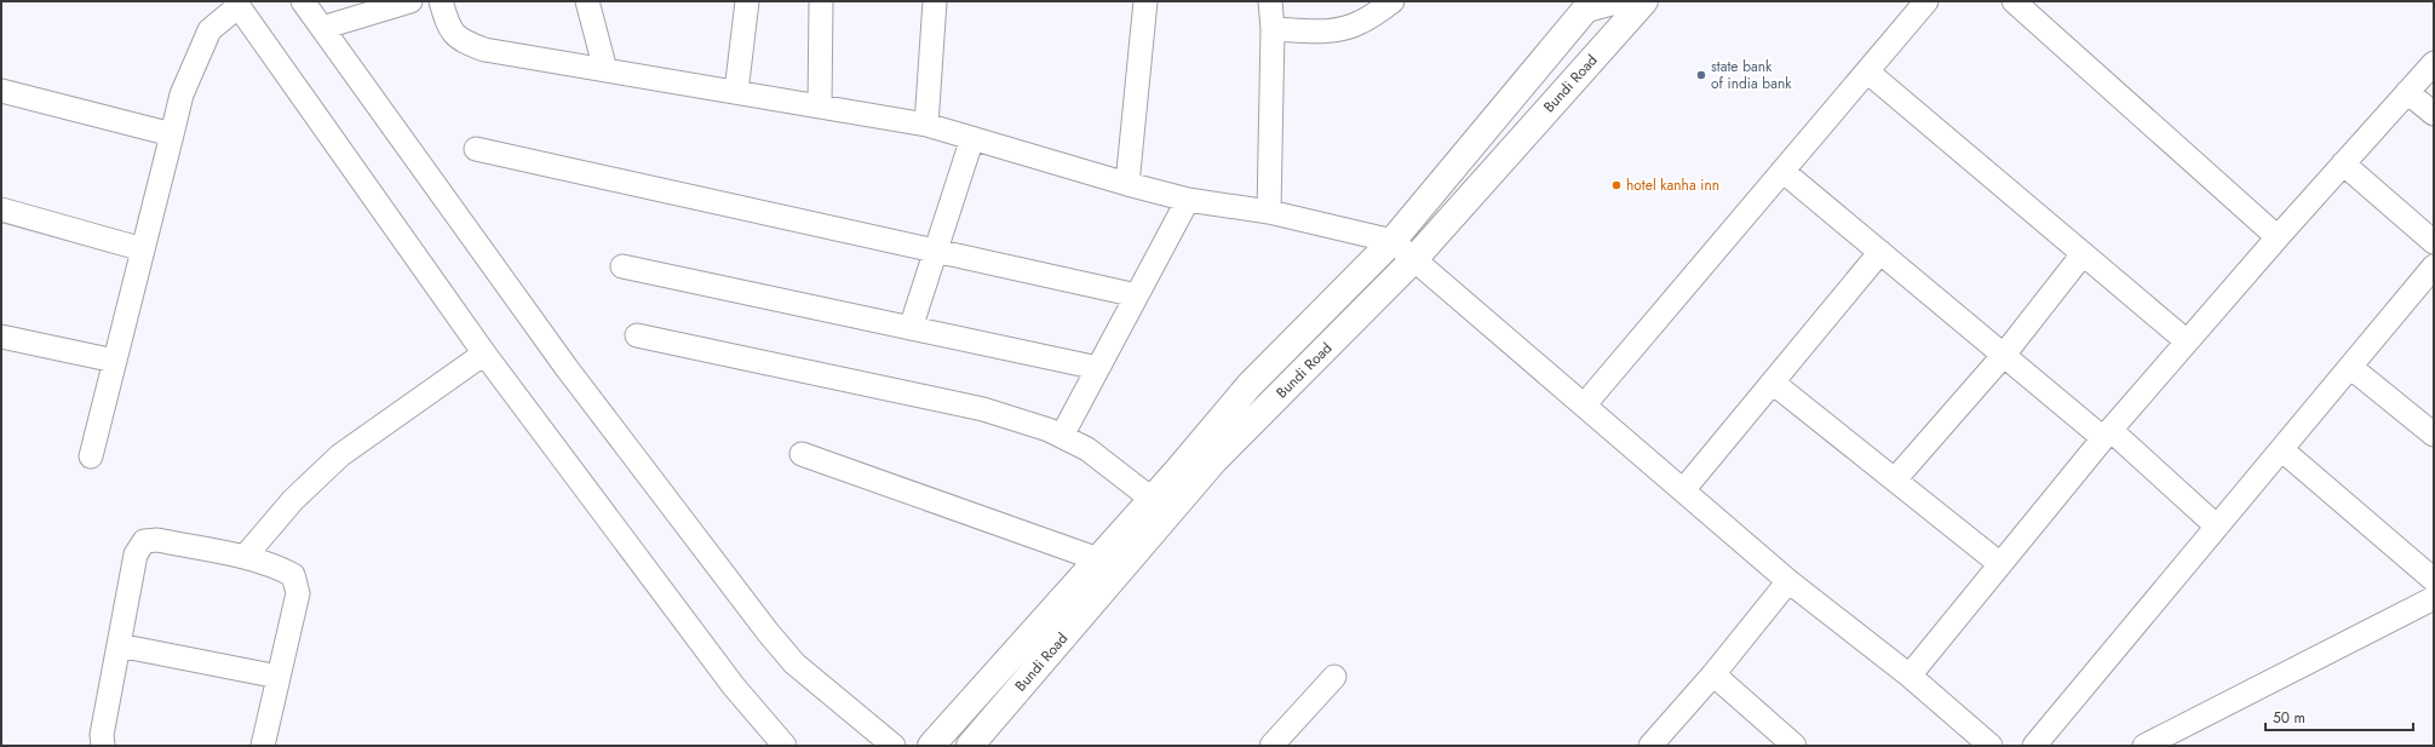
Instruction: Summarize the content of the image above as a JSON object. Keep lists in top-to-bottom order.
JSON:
{
  "streets": {
    "main road": ["Bundi Road"]
  },
  "places": ["state bank of india bank", "hotel kanha inn"],
  "scale_bar": "50 m"
}
